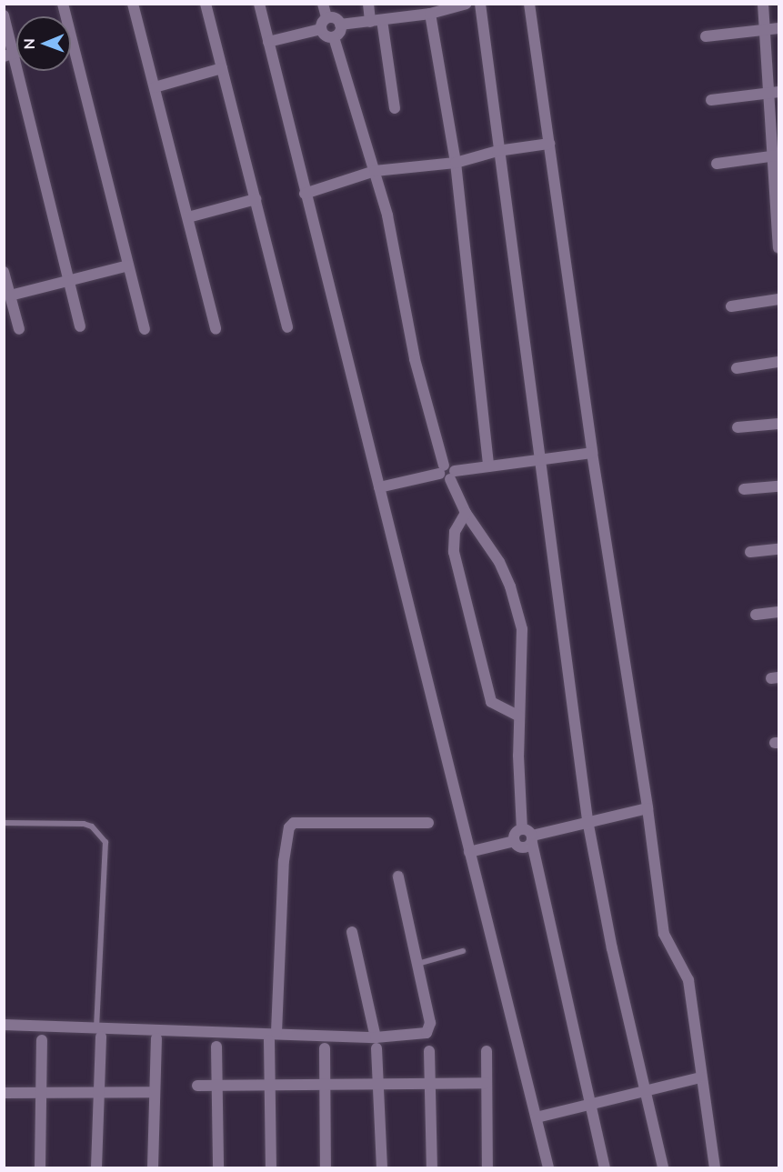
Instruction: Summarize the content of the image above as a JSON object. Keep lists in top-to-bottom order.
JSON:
{
  "north": "left"
}
